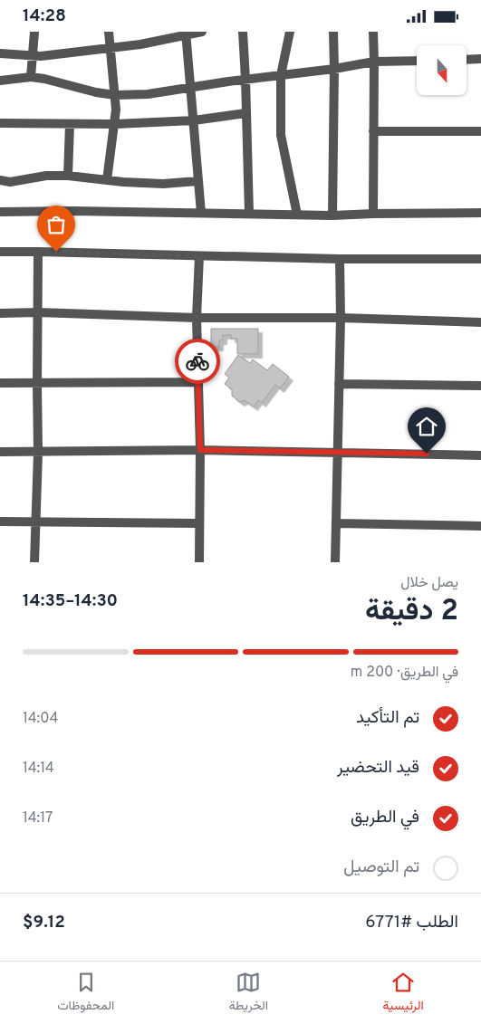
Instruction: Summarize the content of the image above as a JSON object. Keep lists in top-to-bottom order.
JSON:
{
  "north": "bottom",
  "page": {
    "status": "14:28",
    "heading": ["2 دقيقة", "يصل خلال", "14:30–14:35"],
    "panel": ["الطلب #6771", "$9.12"],
    "bar": "في الطريق · 200 m",
    "list": [
      ["تم التأكيد", "14:04"],
      ["قيد التحضير", "14:14"],
      ["في الطريق", "14:17"],
      "تم التوصيل"
    ],
    "tabs": ["الرئيسية", "الخريطة", "المحفوظات"]
  }
}
